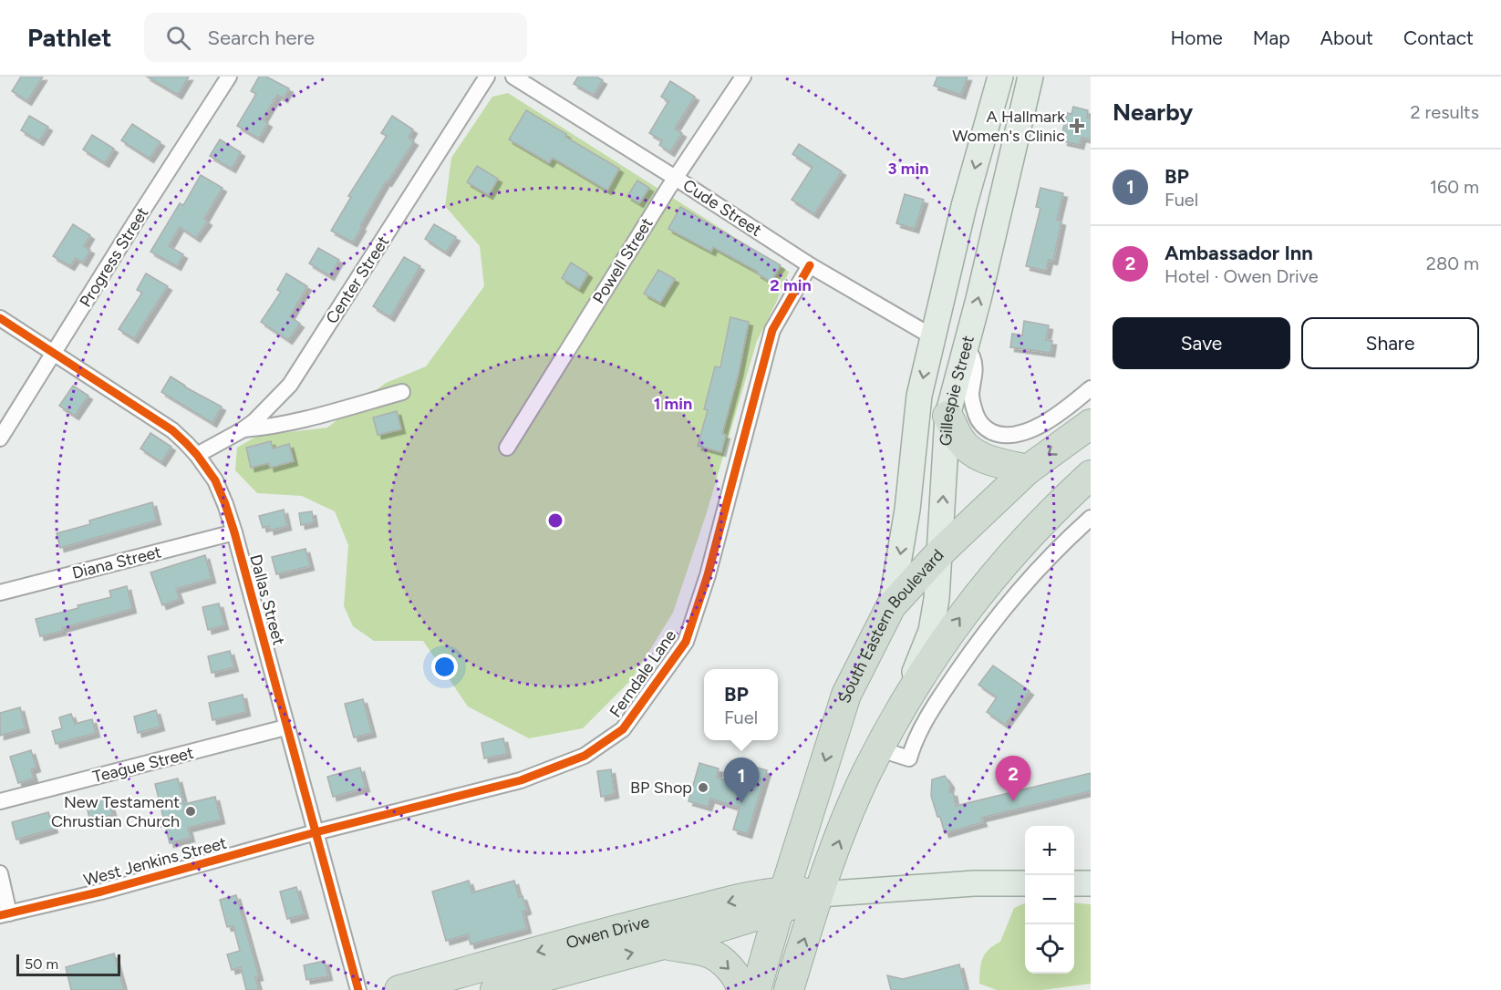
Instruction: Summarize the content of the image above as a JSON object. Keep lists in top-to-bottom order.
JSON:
{
  "streets": {
    "highway": ["South Eastern Boulevard", "Owen Drive"],
    "main road": ["Gillespie Street"],
    "street": [
      "Cude Street",
      "Progress Street",
      "Powell Street",
      "Center Street",
      "Diana Street",
      "Dallas Street",
      "Ferndale Lane",
      "Teague Street",
      "West Jenkins Street"
    ]
  },
  "crossings": [
    ["Cude Street", "Powell Street"],
    ["Cude Street", "Gillespie Street"],
    ["Cude Street", "Ferndale Lane"],
    ["Progress Street", "Dallas Street"],
    ["Center Street", "Dallas Street"],
    ["Gillespie Street", "South Eastern Boulevard"],
    ["Diana Street", "Dallas Street"],
    ["Dallas Street", "Ferndale Lane"],
    ["Dallas Street", "Teague Street"],
    ["Dallas Street", "West Jenkins Street"],
    ["South Eastern Boulevard", "Owen Drive"],
    ["Ferndale Lane", "West Jenkins Street"]
  ],
  "places": {
    "health": ["A Hallmark Women's Clinic"],
    "other": ["BP Shop", "New Testament Chrustian Church"]
  },
  "scale_bar": "50 m",
  "page": {
    "header": "Pathlet",
    "search": "Search here",
    "nav": [
      "Home",
      "Map",
      "About",
      "Contact"
    ],
    "heading": ["Nearby", "2 results"],
    "list": [
      {
        "mark": "1",
        "name": "BP",
        "note": "Fuel",
        "value": "160 m"
      },
      {
        "mark": "2",
        "name": "Ambassador Inn",
        "note": "Hotel · Owen Drive",
        "value": "280 m"
      }
    ],
    "buttons": ["Save", "Share"],
    "popup": ["BP", "Fuel"],
    "pins": ["2", "1"],
    "map_buttons": ["+", "−"],
    "scale": "50 m"
  },
  "rings": ["3 min", "2 min", "1 min"]
}
